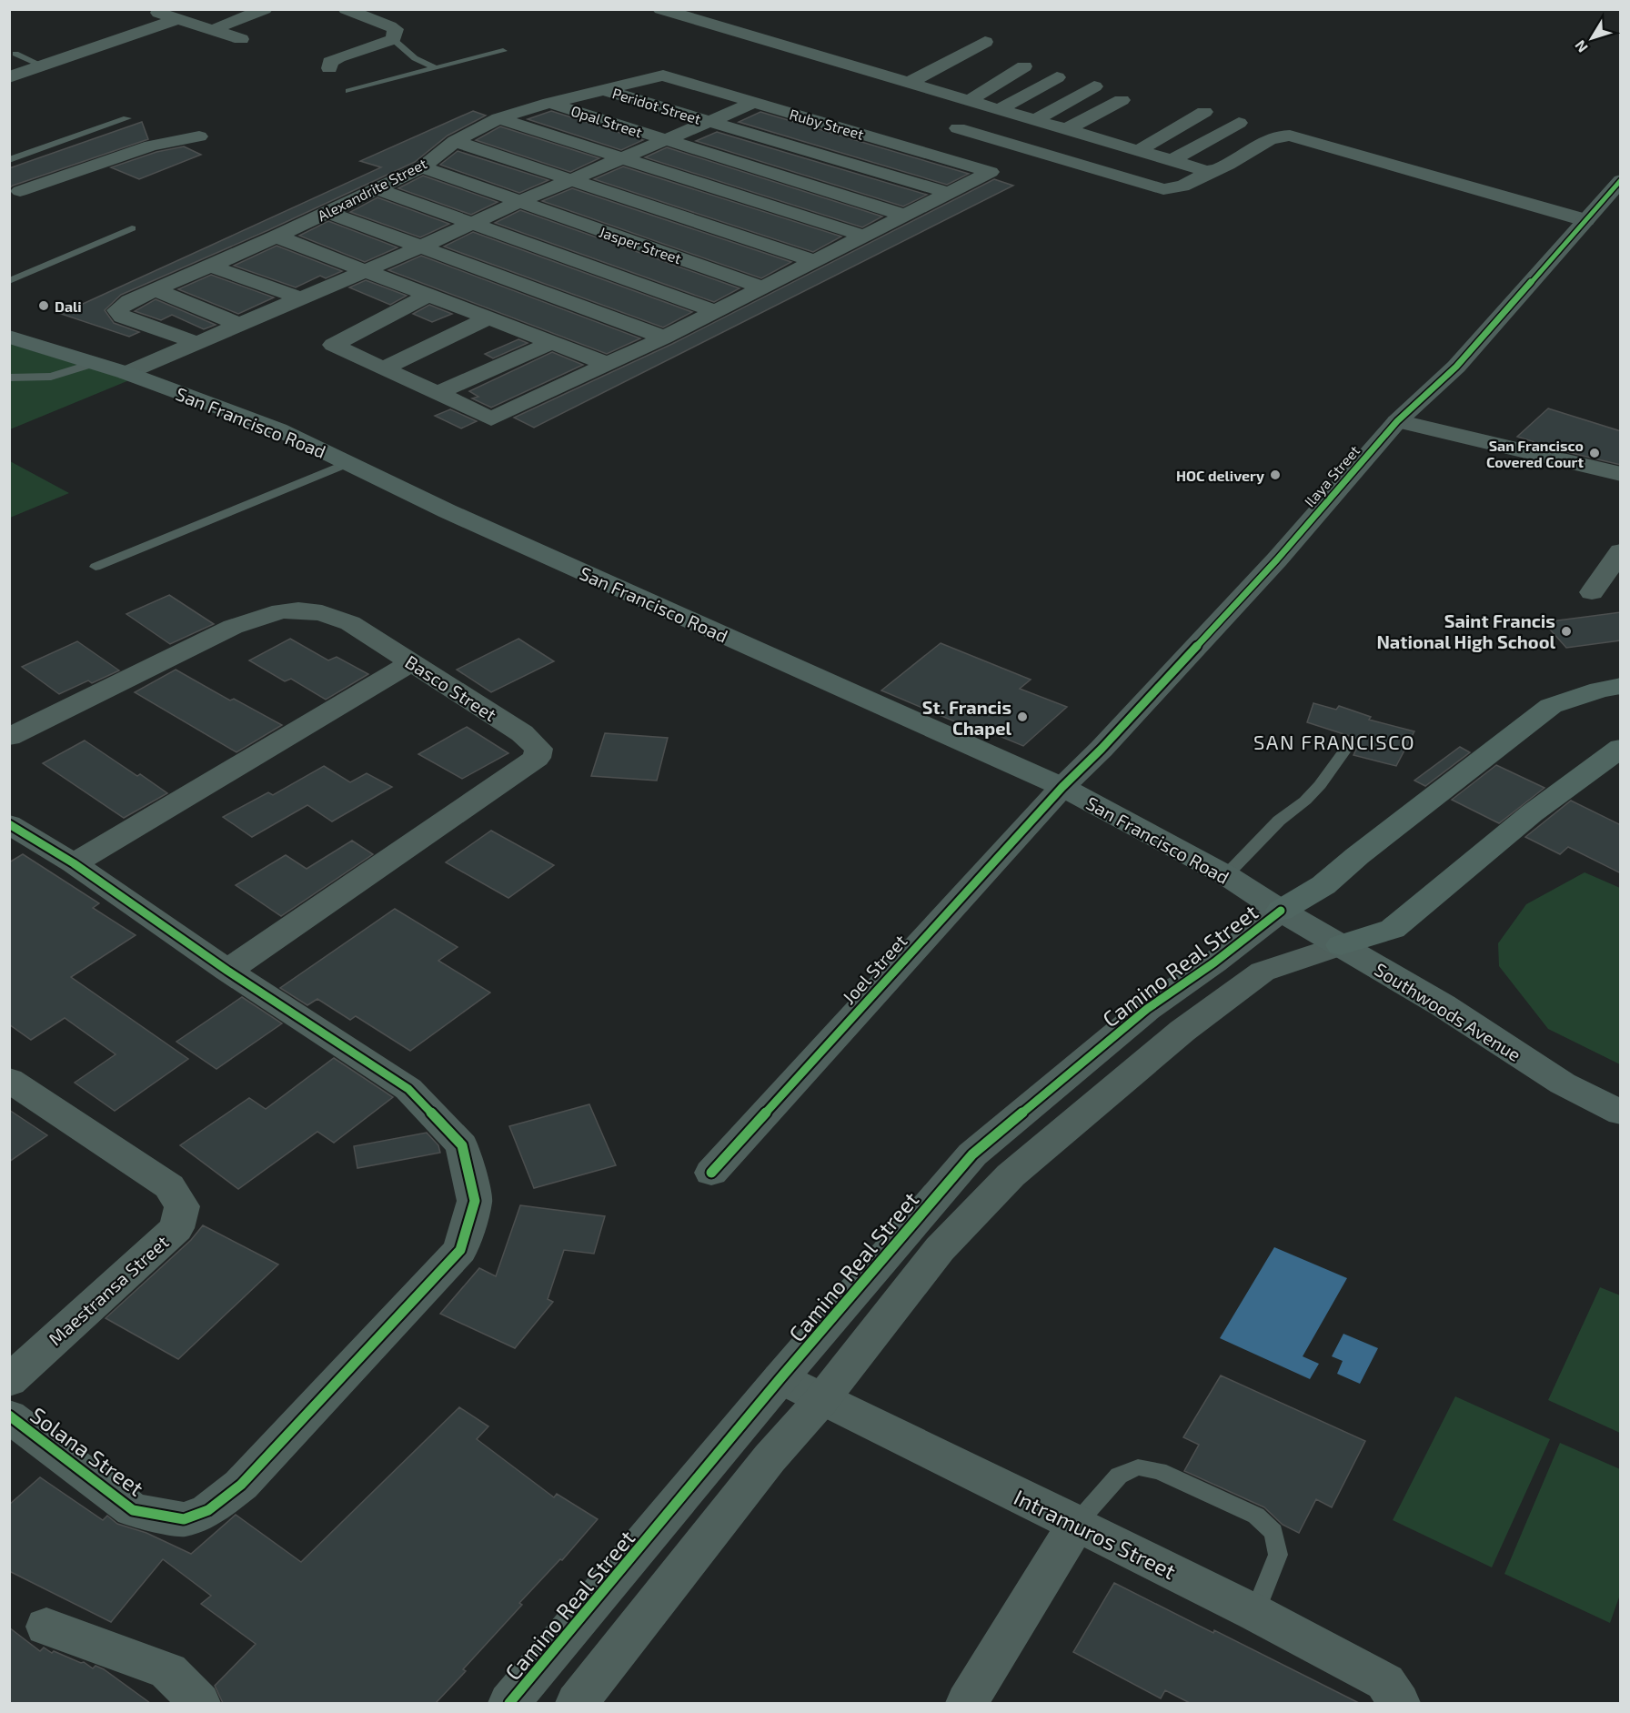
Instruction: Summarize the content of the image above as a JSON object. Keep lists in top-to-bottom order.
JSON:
{
  "streets": {
    "main road": ["San Francisco Road", "Southwoods Avenue"],
    "street": [
      "Peridot Street",
      "Opal Street",
      "Ruby Street",
      "Alexandrite Street",
      "Jasper Street",
      "Ilaya Street",
      "Basco Street",
      "Camino Real Street",
      "Joel Street",
      "Maestransa Street",
      "Solana Street",
      "Intramuros Street"
    ]
  },
  "crossings": [
    ["Peridot Street", "Ruby Street"],
    ["Peridot Street", "Alexandrite Street"],
    ["Opal Street", "Alexandrite Street"],
    ["Ruby Street", "Alexandrite Street"],
    ["Alexandrite Street", "Jasper Street"],
    ["San Francisco Road", "Ilaya Street"],
    ["San Francisco Road", "Camino Real Street"],
    ["San Francisco Road", "Joel Street"],
    ["San Francisco Road", "Southwoods Avenue"],
    ["Ilaya Street", "Joel Street"],
    ["Basco Street", "Solana Street"],
    ["Camino Real Street", "Southwoods Avenue"],
    ["Camino Real Street", "Intramuros Street"]
  ],
  "districts": ["SAN FRANCISCO"],
  "places": [
    "Dali",
    "San Francisco Covered Court",
    "HOC delivery",
    "Saint Francis National High School",
    "St. Francis Chapel"
  ],
  "north": "bottom left"
}
